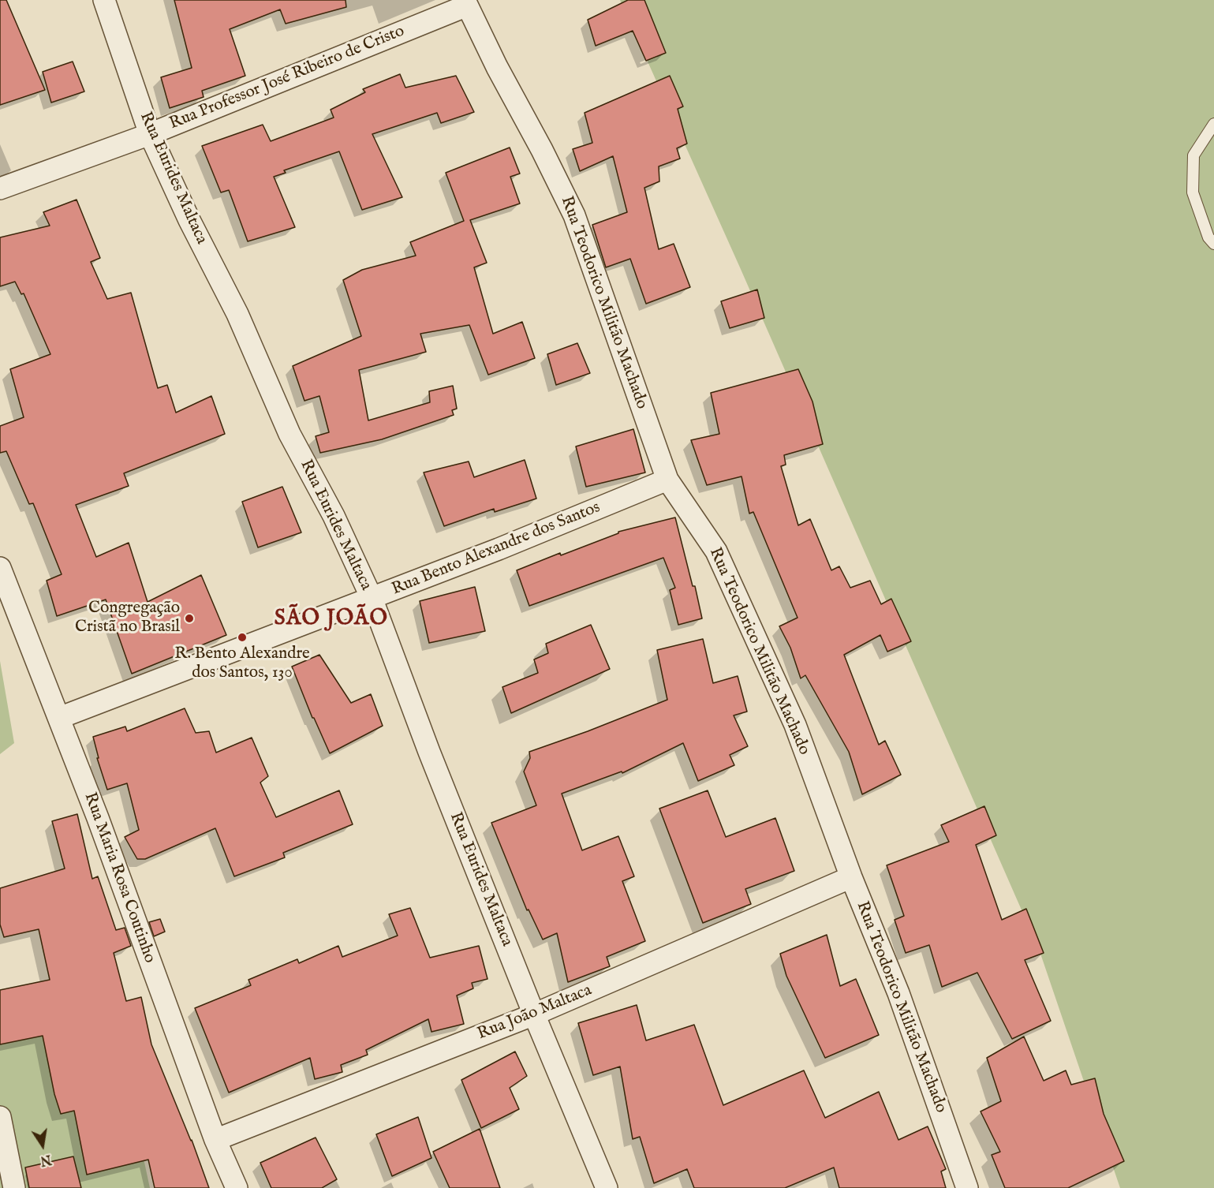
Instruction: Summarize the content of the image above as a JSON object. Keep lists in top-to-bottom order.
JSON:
{
  "streets": {
    "street": [
      "Rua Professor José Ribeiro de Cristo",
      "Rua Eurides Maltaca",
      "Rua Teodorico Militão Machado",
      "Rua Bento Alexandre dos Santos",
      "Rua Maria Rosa Coutinho",
      "Rua João Maltaca"
    ]
  },
  "crossings": [
    ["Rua Professor José Ribeiro de Cristo", "Rua Eurides Maltaca"],
    ["Rua Professor José Ribeiro de Cristo", "Rua Teodorico Militão Machado"],
    ["Rua Eurides Maltaca", "Rua Bento Alexandre dos Santos"],
    ["Rua Eurides Maltaca", "Rua João Maltaca"],
    ["Rua Teodorico Militão Machado", "Rua Bento Alexandre dos Santos"],
    ["Rua Teodorico Militão Machado", "Rua João Maltaca"],
    ["Rua Bento Alexandre dos Santos", "Rua Maria Rosa Coutinho"],
    ["Rua Maria Rosa Coutinho", "Rua João Maltaca"]
  ],
  "districts": ["SÃO JOÃO"],
  "places": ["Congregação Cristã no Brasil", "R. Bento Alexandre dos Santos, 130"],
  "north": "bottom"
}
